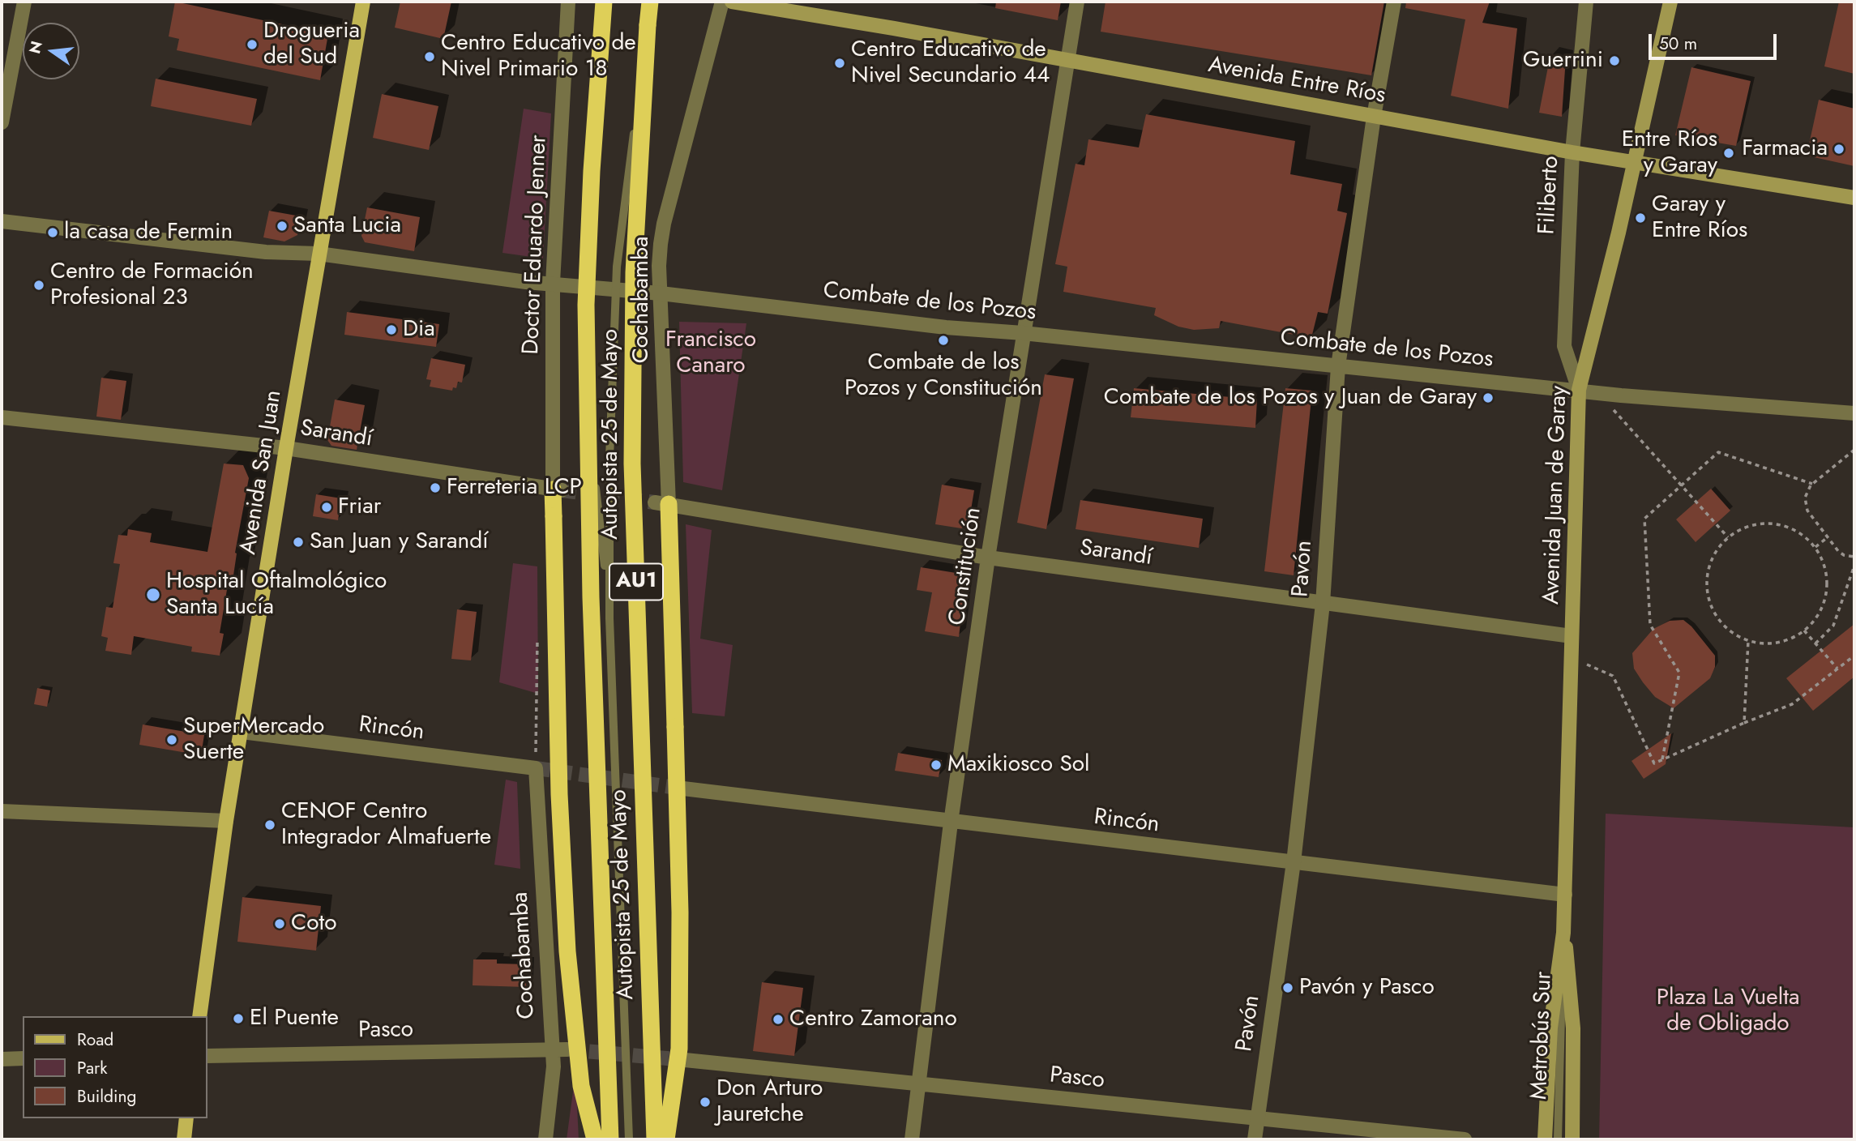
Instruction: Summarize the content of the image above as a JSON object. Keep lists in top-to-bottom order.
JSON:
{
  "streets": {
    "highway": ["Autopista 25 de Mayo", "AU1"],
    "main road": ["Avenida Entre Ríos", "Avenida San Juan", "Avenida Juan de Garay"],
    "street": [
      "Filiberto",
      "Doctor Eduardo Jenner",
      "Cochabamba",
      "Combate de los Pozos",
      "Sarandí",
      "Constitución",
      "Pavón",
      "Rincón",
      "Pasco"
    ],
    "lane": ["Metrobús Sur"]
  },
  "crossings": [
    ["Avenida Entre Ríos", "Filiberto"],
    ["Avenida Entre Ríos", "Avenida Juan de Garay"],
    ["Avenida Entre Ríos", "Constitución"],
    ["Avenida Entre Ríos", "Pavón"],
    ["Filiberto", "Combate de los Pozos"],
    ["Filiberto", "Avenida Juan de Garay"],
    ["Doctor Eduardo Jenner", "Combate de los Pozos"],
    ["Doctor Eduardo Jenner", "Sarandí"],
    ["Cochabamba", "Combate de los Pozos"],
    ["Cochabamba", "Sarandí"],
    ["Cochabamba", "Rincón"],
    ["Cochabamba", "Pasco"],
    ["Combate de los Pozos", "Avenida San Juan"],
    ["Combate de los Pozos", "Avenida Juan de Garay"],
    ["Combate de los Pozos", "Constitución"],
    ["Combate de los Pozos", "Pavón"],
    ["Sarandí", "Avenida San Juan"],
    ["Sarandí", "Avenida Juan de Garay"],
    ["Sarandí", "Constitución"],
    ["Sarandí", "Pavón"],
    ["Avenida San Juan", "Rincón"],
    ["Avenida Juan de Garay", "Rincón"],
    ["Avenida Juan de Garay", "Metrobús Sur"],
    ["Constitución", "Rincón"],
    ["Constitución", "Pasco"],
    ["Pavón", "Rincón"],
    ["Pavón", "Pasco"]
  ],
  "parks": ["Francisco Canaro", "Plaza La Vuelta de Obligado"],
  "places": [
    "Drogueria del Sud",
    "Centro Educativo de Nivel Primario 18",
    "Guerrini",
    "Centro Educativo de Nivel Secundario 44",
    "Farmacia",
    "Entre Ríos y Garay",
    "Garay y Entre Ríos",
    "Santa Lucia",
    "la casa de Fermin",
    "Centro de Formación Profesional 23",
    "Dia",
    "Combate de los Pozos y Constitución",
    "Combate de los Pozos y Juan de Garay",
    "Ferreteria LCP",
    "Friar",
    "San Juan y Sarandí",
    "Hospital Oftalmológico Santa Lucía",
    "SuperMercado Suerte",
    "Maxikiosco Sol",
    "CENOF Centro Integrador Almafuerte",
    "Coto",
    "Pavón y Pasco",
    "El Puente",
    "Centro Zamorano",
    "Don Arturo Jauretche"
  ],
  "legend": ["Road", "Park", "Building"],
  "scale_bar": "50 m",
  "north": "left"
}
